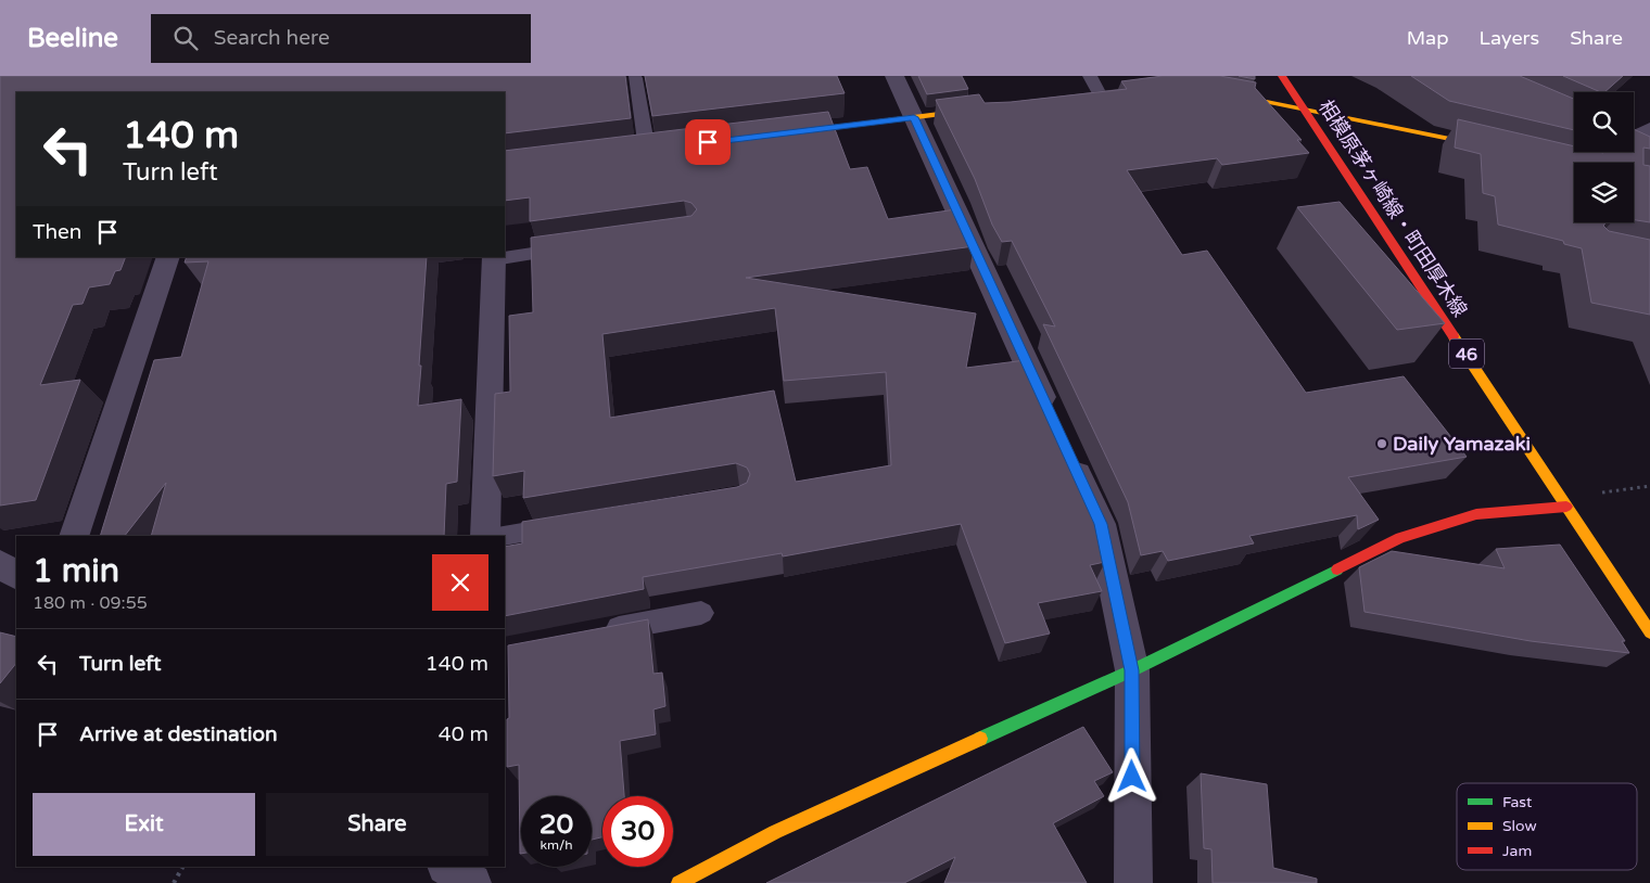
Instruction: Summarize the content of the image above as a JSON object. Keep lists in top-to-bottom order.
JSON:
{
  "streets": {
    "street": ["相模原茅ヶ崎線・町田厚木線", "46"]
  },
  "places": ["Daily Yamazaki"],
  "legend": ["Fast", "Slow", "Jam"],
  "page": {
    "header": "Beeline",
    "search": "Search here",
    "nav": ["Map", "Layers", "Share"],
    "turn": ["140 m", "Turn left"],
    "then": "Then",
    "heading": ["1 min", "180 m · 09:55"],
    "list": [
      {
        "name": "Turn left",
        "value": "140 m"
      },
      {
        "name": "Arrive at destination",
        "value": "40 m"
      }
    ],
    "buttons": ["Exit", "Share"],
    "speed": "20 km/h",
    "limit": "30"
  }
}
